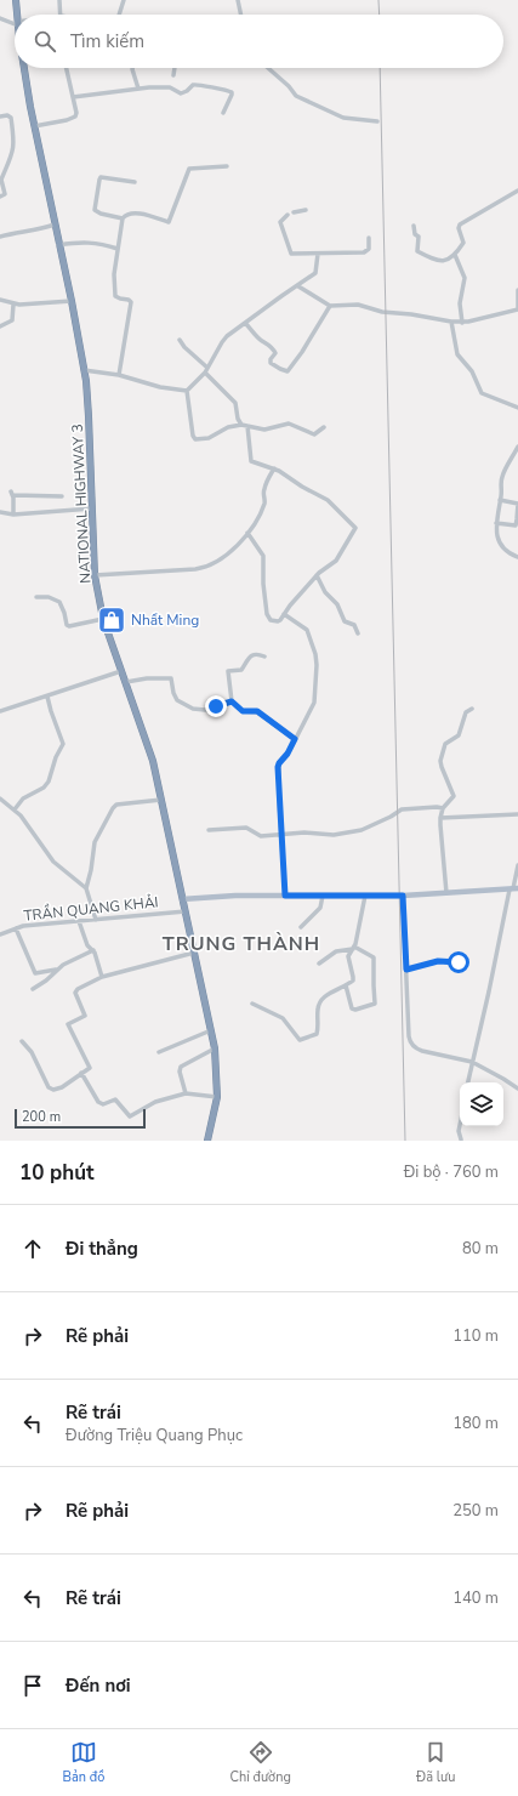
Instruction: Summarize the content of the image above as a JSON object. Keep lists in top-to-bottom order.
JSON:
{
  "streets": {
    "highway": ["NATIONAL HIGHWAY 3"],
    "street": ["TRẦN QUANG KHẢI"]
  },
  "crossings": [
    ["NATIONAL HIGHWAY 3", "TRẦN QUANG KHẢI"]
  ],
  "districts": ["TRUNG THÀNH"],
  "places": {
    "shop": ["Nhẩt Ming"]
  },
  "scale_bar": "200 m",
  "page": {
    "search": "Tìm kiếm",
    "scale": "200 m",
    "heading": ["10 phút", "Đi bộ · 760 m"],
    "list": [
      ["Đi thẳng", "80 m"],
      ["Rẽ phải", "110 m"],
      ["Rẽ trái", "Đường Triệu Quang Phục", "180 m"],
      ["Rẽ phải", "250 m"],
      ["Rẽ trái", "140 m"],
      "Đến nơi"
    ],
    "nav": ["Bản đồ", "Chỉ đường", "Đã lưu"]
  }
}
